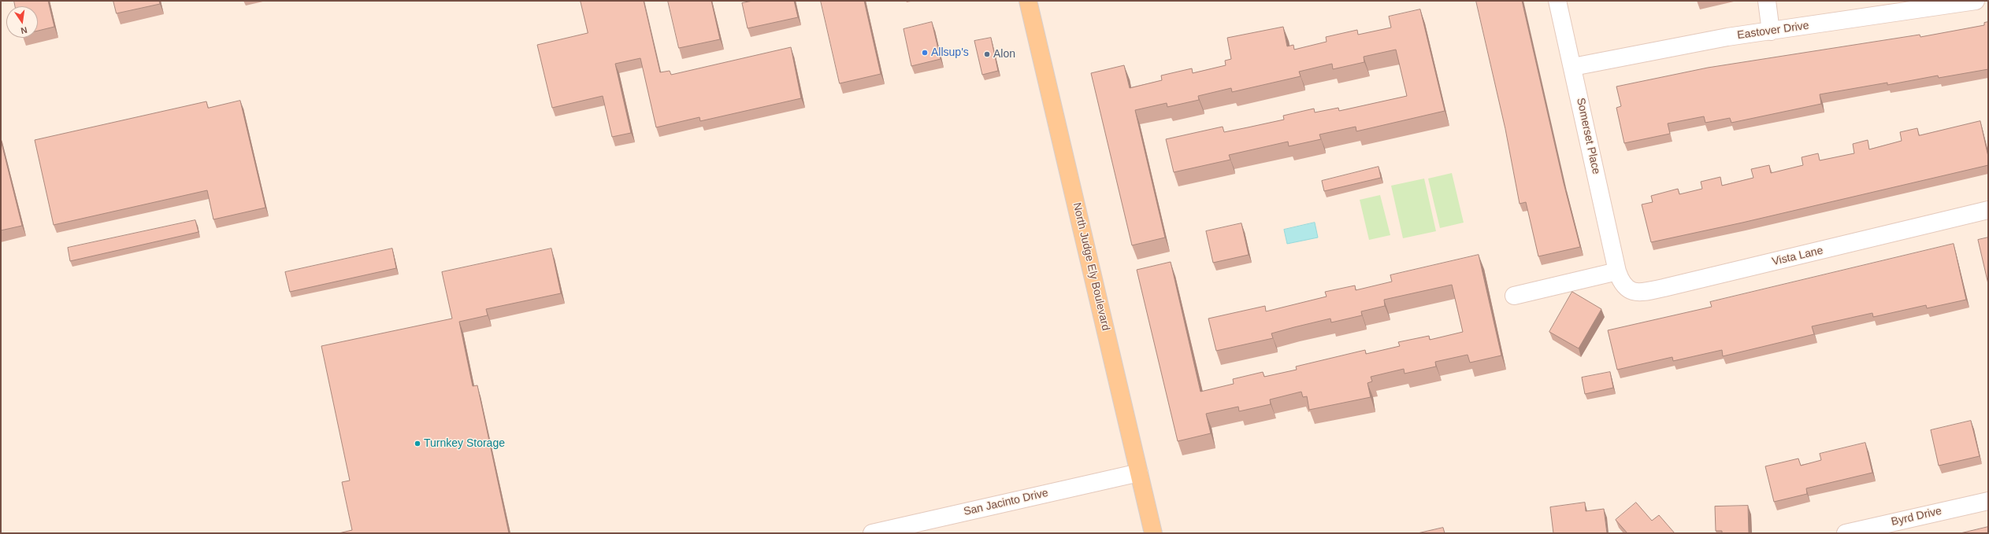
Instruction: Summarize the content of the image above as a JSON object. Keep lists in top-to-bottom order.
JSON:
{
  "streets": {
    "main road": ["North Judge Ely Boulevard"],
    "street": [
      "Eastover Drive",
      "Somerset Place",
      "Vista Lane",
      "San Jacinto Drive",
      "Byrd Drive"
    ]
  },
  "crossings": [
    ["Eastover Drive", "Somerset Place"],
    ["Somerset Place", "Vista Lane"],
    ["North Judge Ely Boulevard", "San Jacinto Drive"]
  ],
  "places": ["Allsup's", "Alon", "Turnkey Storage"],
  "north": "bottom"
}
